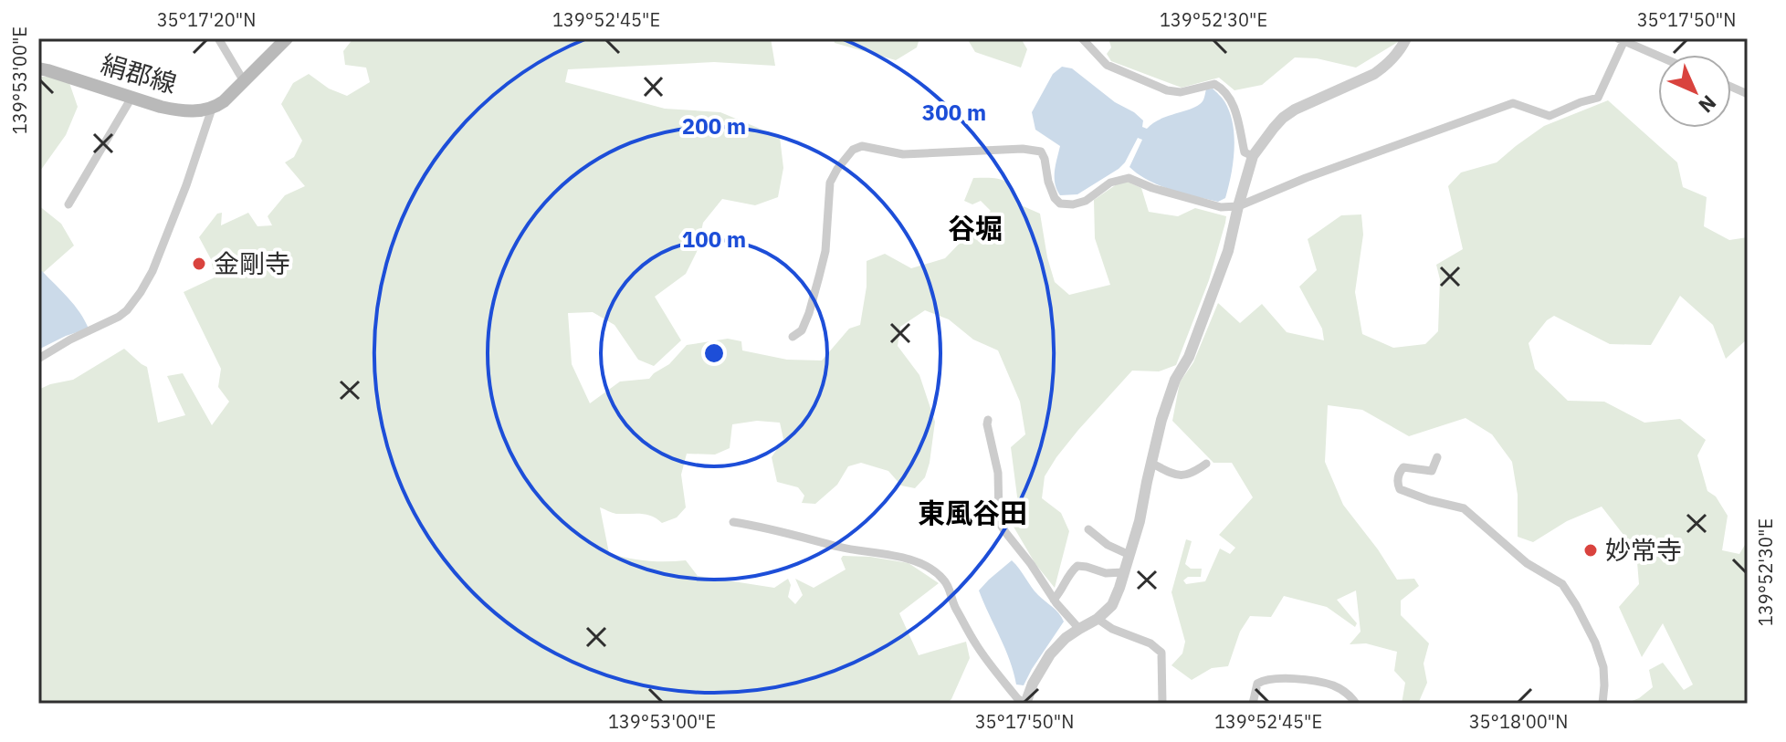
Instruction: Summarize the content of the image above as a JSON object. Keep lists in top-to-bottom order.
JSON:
{
  "streets": {
    "main road": ["絹郡線"]
  },
  "districts": ["谷堀", "東風谷田"],
  "places": ["金剛寺", "妙常寺"],
  "north": "bottom right",
  "coordinates": [
    "35°17'20\"N",
    "139°52'45\"E",
    "139°52'30\"E",
    "35°17'50\"N",
    "139°53'00\"E",
    "35°18'00\"N"
  ],
  "rings": ["300 m", "200 m", "100 m"]
}
